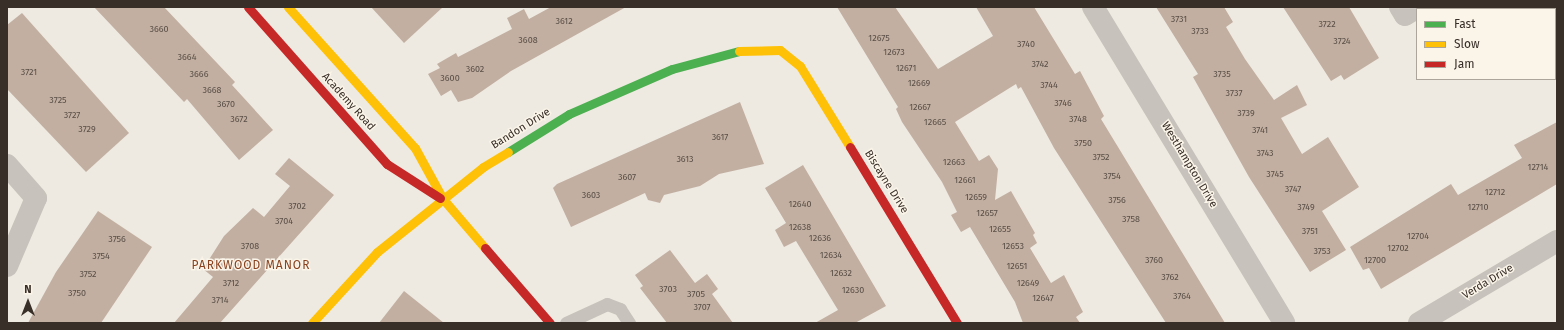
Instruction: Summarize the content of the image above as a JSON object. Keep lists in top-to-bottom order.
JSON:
{
  "streets": {
    "street": [
      "Academy Road",
      "Bandon Drive",
      "Westhampton Drive",
      "Biscayne Drive",
      "Verda Drive"
    ]
  },
  "crossings": [
    ["Academy Road", "Bandon Drive"],
    ["Bandon Drive", "Biscayne Drive"]
  ],
  "districts": ["PARKWOOD MANOR"],
  "house_numbers": [
    "3731",
    "3612",
    "3722",
    "3660",
    "3733",
    "12675",
    "3608",
    "3724",
    "3740",
    "12673",
    "3664",
    "3742",
    "12671",
    "3602",
    "3721",
    "3666",
    "3735",
    "3600",
    "12669",
    "3744",
    "3668",
    "3737",
    "3725",
    "3746",
    "3670",
    "12667",
    "3739",
    "3727",
    "3672",
    "3748",
    "12665",
    "3729",
    "3741",
    "3617",
    "3750",
    "3743",
    "3752",
    "3613",
    "12663",
    "12714",
    "3745",
    "3754",
    "3607",
    "12661",
    "3747",
    "12712",
    "3603",
    "12659",
    "3756",
    "12640",
    "3702",
    "3749",
    "12710",
    "12657",
    "3758",
    "3704",
    "12638",
    "12655",
    "3751",
    "12704",
    "12636",
    "3756",
    "3708",
    "12653",
    "12702",
    "3753",
    "12634",
    "3754",
    "3760",
    "12700",
    "12651",
    "12632",
    "3752",
    "3762",
    "3712",
    "12649",
    "3703",
    "12630",
    "3750",
    "3705",
    "3764",
    "12647",
    "3714",
    "3707"
  ],
  "legend": ["Fast", "Slow", "Jam"],
  "north": "top"
}
